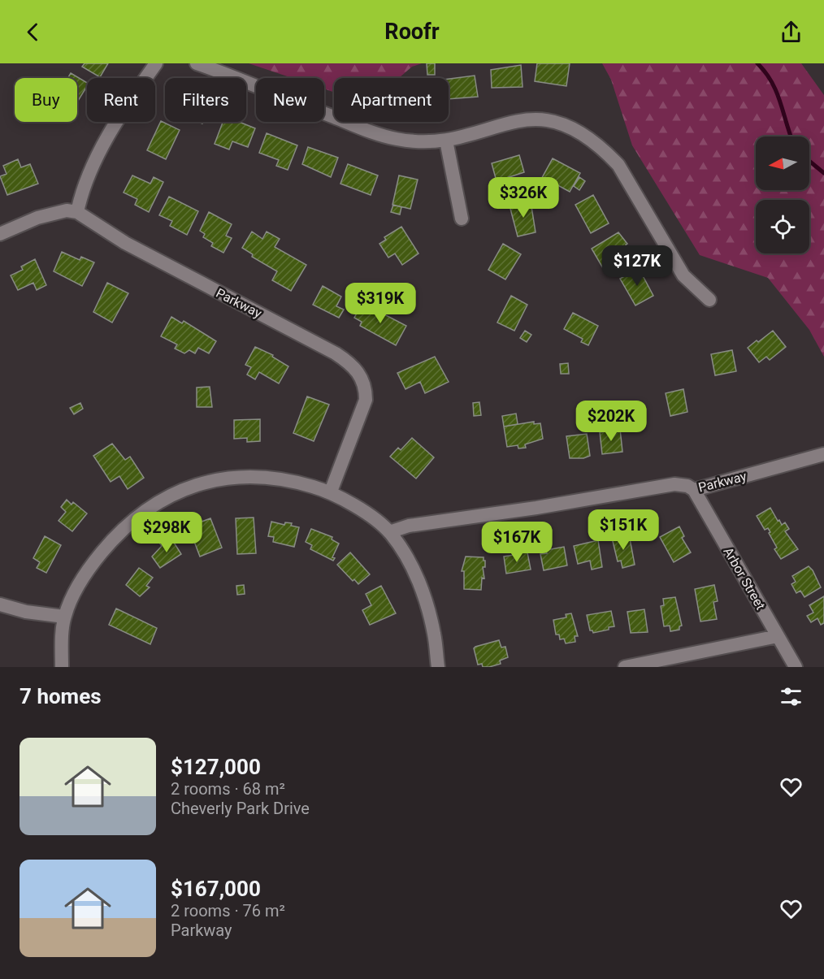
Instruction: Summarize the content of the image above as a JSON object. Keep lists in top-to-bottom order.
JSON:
{
  "streets": {
    "street": ["Parkway", "Arbor Street"]
  },
  "crossings": [
    ["Parkway", "Arbor Street"]
  ],
  "north": "left",
  "page": {
    "header": "Roofr",
    "chip": [
      "Buy",
      "Rent",
      "Filters",
      "New",
      "Apartment"
    ],
    "price": [
      "$326K",
      "$127K",
      "$319K",
      "$202K",
      "$151K",
      "$298K",
      "$167K"
    ],
    "heading": "7 homes",
    "list": [
      {
        "name": "$127,000",
        "note": "2 rooms · 68 m² · Cheverly Park Drive"
      },
      {
        "name": "$167,000",
        "note": "2 rooms · 76 m² · Parkway"
      }
    ]
  }
}
